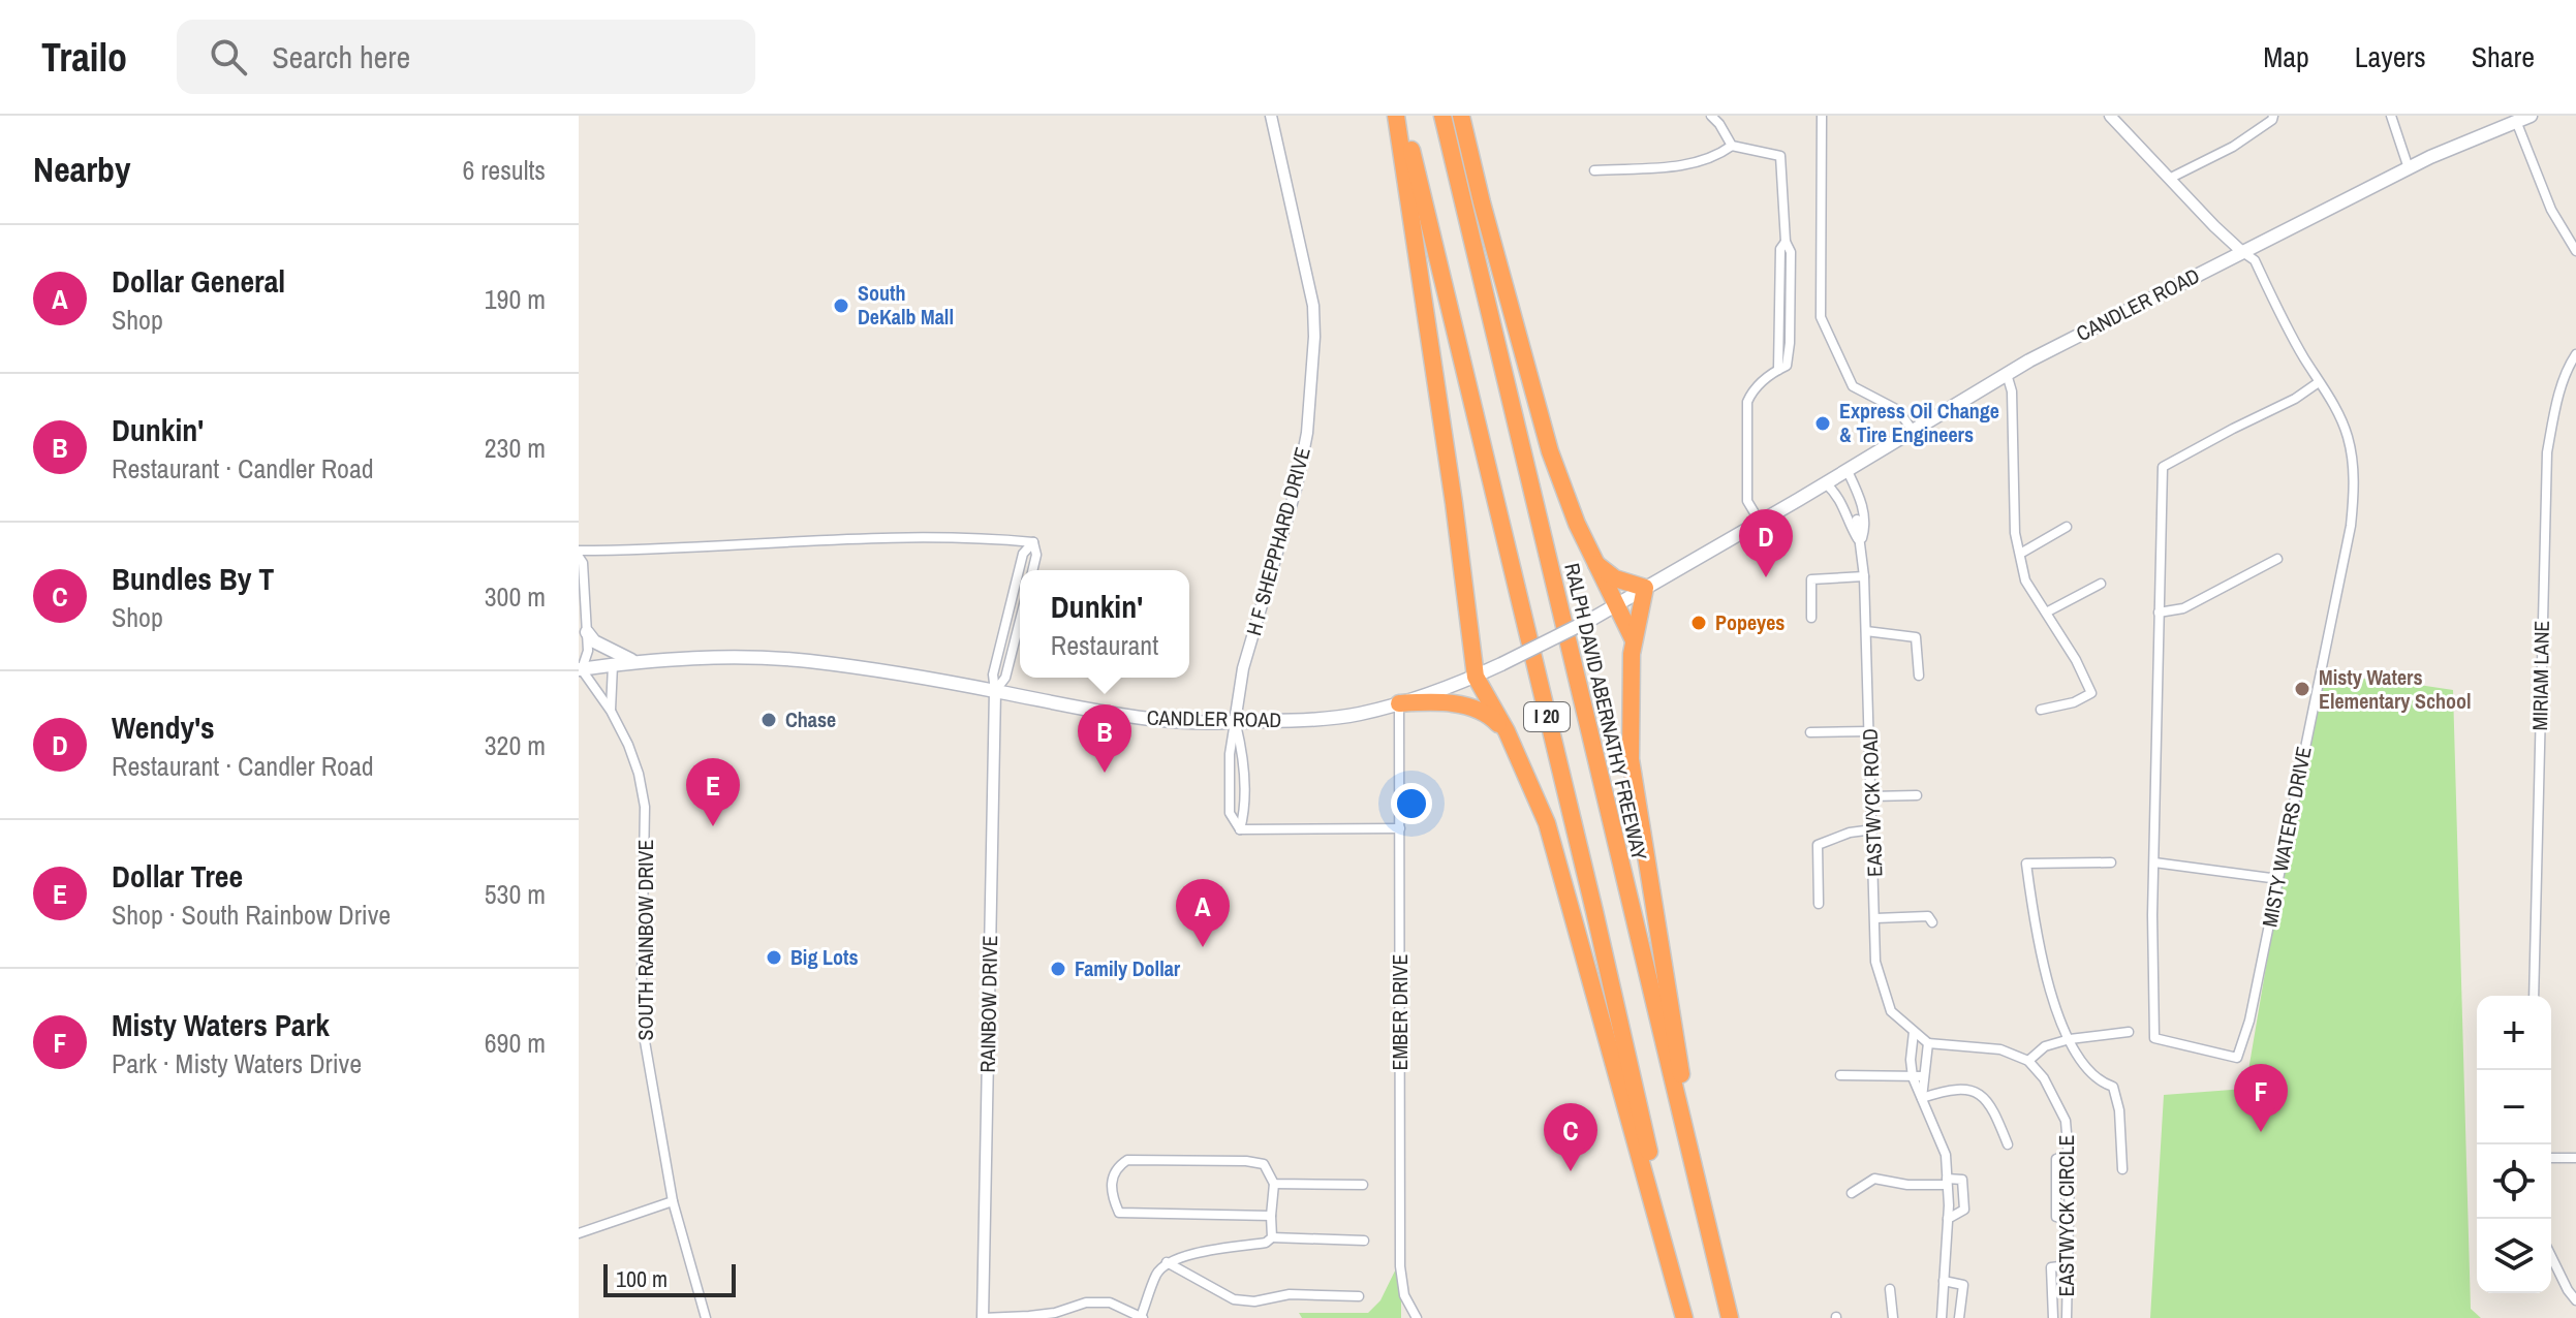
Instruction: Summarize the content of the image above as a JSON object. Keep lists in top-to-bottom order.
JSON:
{
  "streets": {
    "highway": ["RALPH DAVID ABERNATHY FREEWAY", "I 20"],
    "main road": ["CANDLER ROAD"],
    "street": [
      "H F SHEPPHARD DRIVE",
      "MIRIAM LANE",
      "EASTWYCK ROAD",
      "MISTY WATERS DRIVE",
      "SOUTH RAINBOW DRIVE",
      "RAINBOW DRIVE",
      "EMBER DRIVE",
      "EASTWYCK CIRCLE"
    ]
  },
  "crossings": [
    ["CANDLER ROAD", "H F SHEPPHARD DRIVE"],
    ["CANDLER ROAD", "EASTWYCK ROAD"],
    ["CANDLER ROAD", "MISTY WATERS DRIVE"],
    ["CANDLER ROAD", "SOUTH RAINBOW DRIVE"],
    ["CANDLER ROAD", "RAINBOW DRIVE"],
    ["CANDLER ROAD", "EMBER DRIVE"]
  ],
  "places": [
    "South DeKalb Mall",
    "Express Oil Change & Tire Engineers",
    "Popeyes",
    "Misty Waters Elementary School",
    "Chase",
    "Big Lots",
    "Family Dollar"
  ],
  "scale_bar": "100 m",
  "page": {
    "header": "Trailo",
    "search": "Search here",
    "nav": ["Map", "Layers", "Share"],
    "heading": ["Nearby", "6 results"],
    "list": [
      {
        "mark": "A",
        "name": "Dollar General",
        "note": "Shop",
        "value": "190 m"
      },
      {
        "mark": "B",
        "name": "Dunkin'",
        "note": "Restaurant · Candler Road",
        "value": "230 m"
      },
      {
        "mark": "C",
        "name": "Bundles By T",
        "note": "Shop",
        "value": "300 m"
      },
      {
        "mark": "D",
        "name": "Wendy's",
        "note": "Restaurant · Candler Road",
        "value": "320 m"
      },
      {
        "mark": "E",
        "name": "Dollar Tree",
        "note": "Shop · South Rainbow Drive",
        "value": "530 m"
      },
      {
        "mark": "F",
        "name": "Misty Waters Park",
        "note": "Park · Misty Waters Drive",
        "value": "690 m"
      }
    ],
    "pins": [
      "D",
      "B",
      "E",
      "A",
      "F",
      "C"
    ],
    "popup": ["Dunkin'", "Restaurant"],
    "map_buttons": ["+", "−"],
    "scale": "100 m"
  }
}
